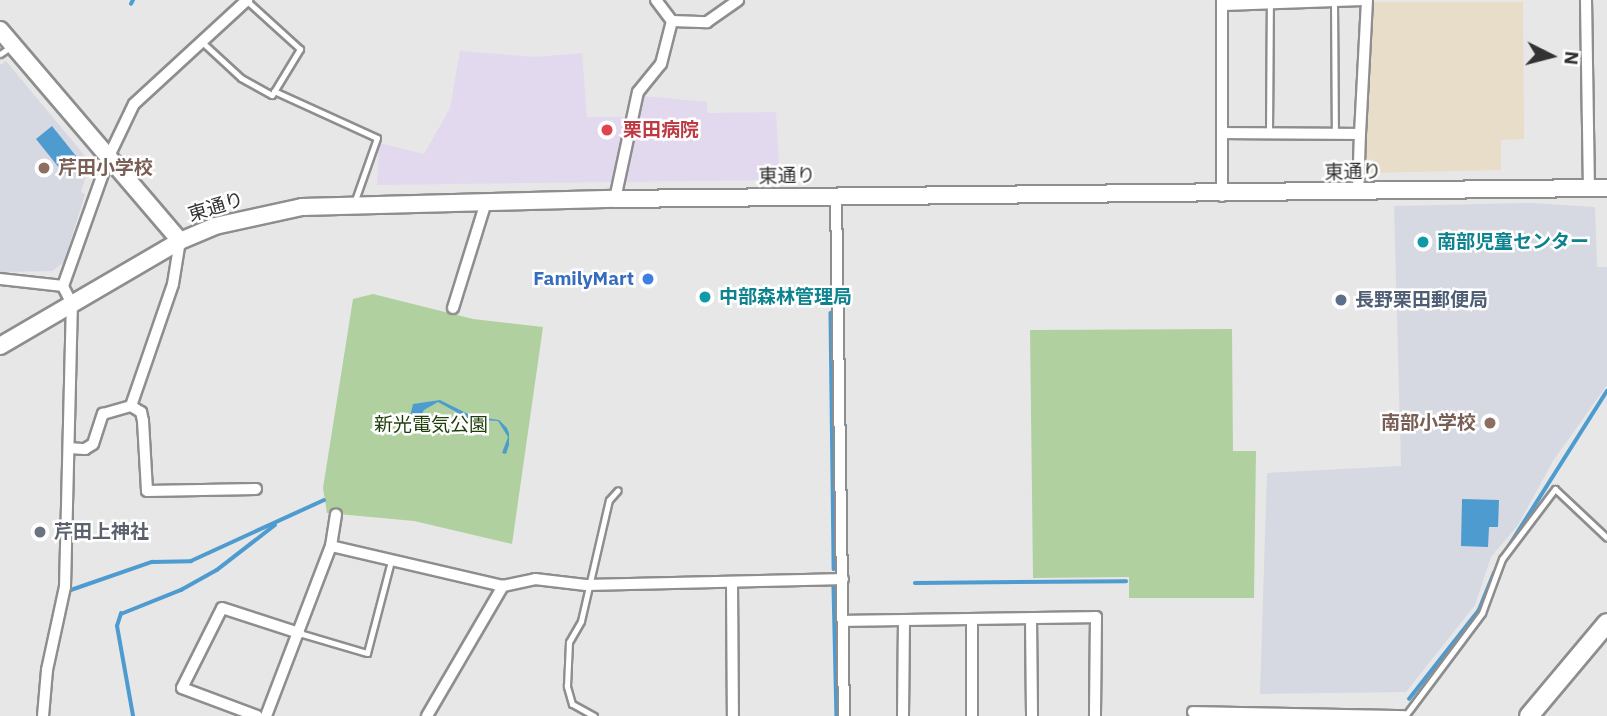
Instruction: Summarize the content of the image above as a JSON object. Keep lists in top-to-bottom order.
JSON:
{
  "streets": {
    "street": ["東通り"]
  },
  "parks": ["新光電気公園"],
  "places": [
    "栗田病院",
    "芹田小学校",
    "南部児童センター",
    "FamilyMart",
    "中部森林管理局",
    "長野栗田郵便局",
    "南部小学校",
    "芹田上神社"
  ],
  "north": "right"
}
